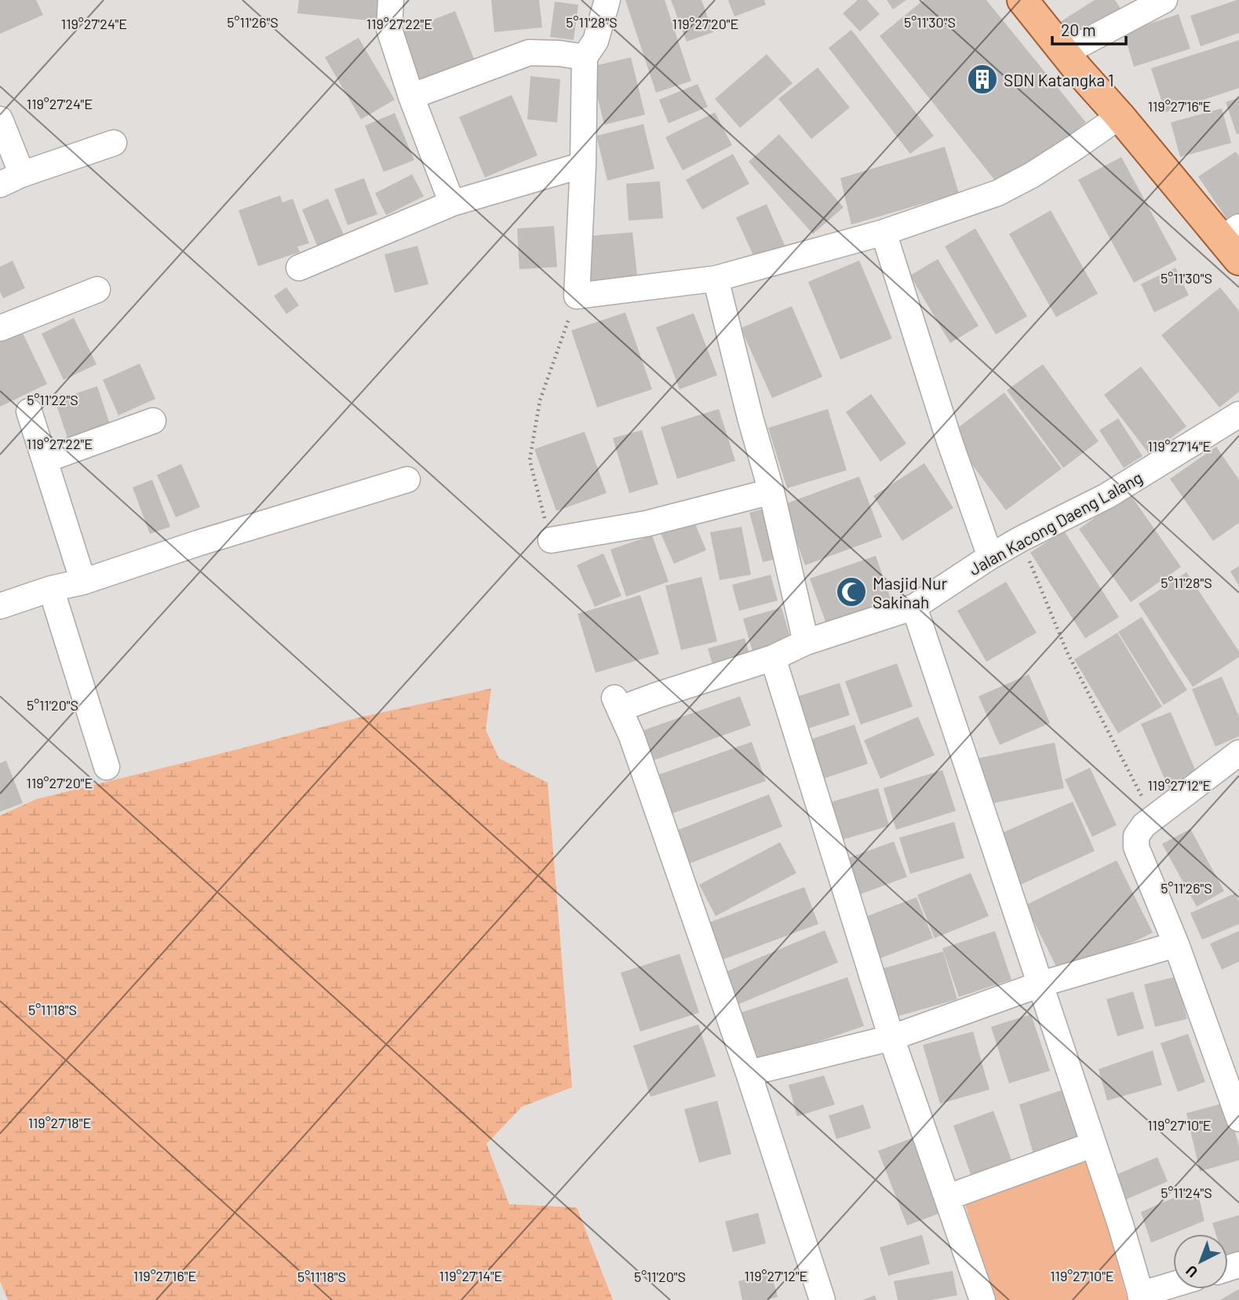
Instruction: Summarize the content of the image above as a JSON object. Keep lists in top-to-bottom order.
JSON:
{
  "streets": {
    "street": ["Jalan Kacong Daeng Lalang"]
  },
  "places": {
    "building": ["SDN Katangka 1"],
    "mosque": ["Masjid Nur Sakinah"]
  },
  "scale_bar": "20 m",
  "north": "bottom left",
  "coordinates": [
    "5°11'26\"S",
    "5°11'28\"S",
    "5°11'30\"S",
    "119°27'24\"E",
    "119°27'22\"E",
    "119°27'20\"E",
    "119°27'16\"E",
    "5°11'22\"S",
    "119°27'14\"E",
    "5°11'20\"S",
    "119°27'12\"E",
    "5°11'18\"S",
    "119°27'18\"E",
    "119°27'10\"E",
    "5°11'24\"S"
  ]
}
